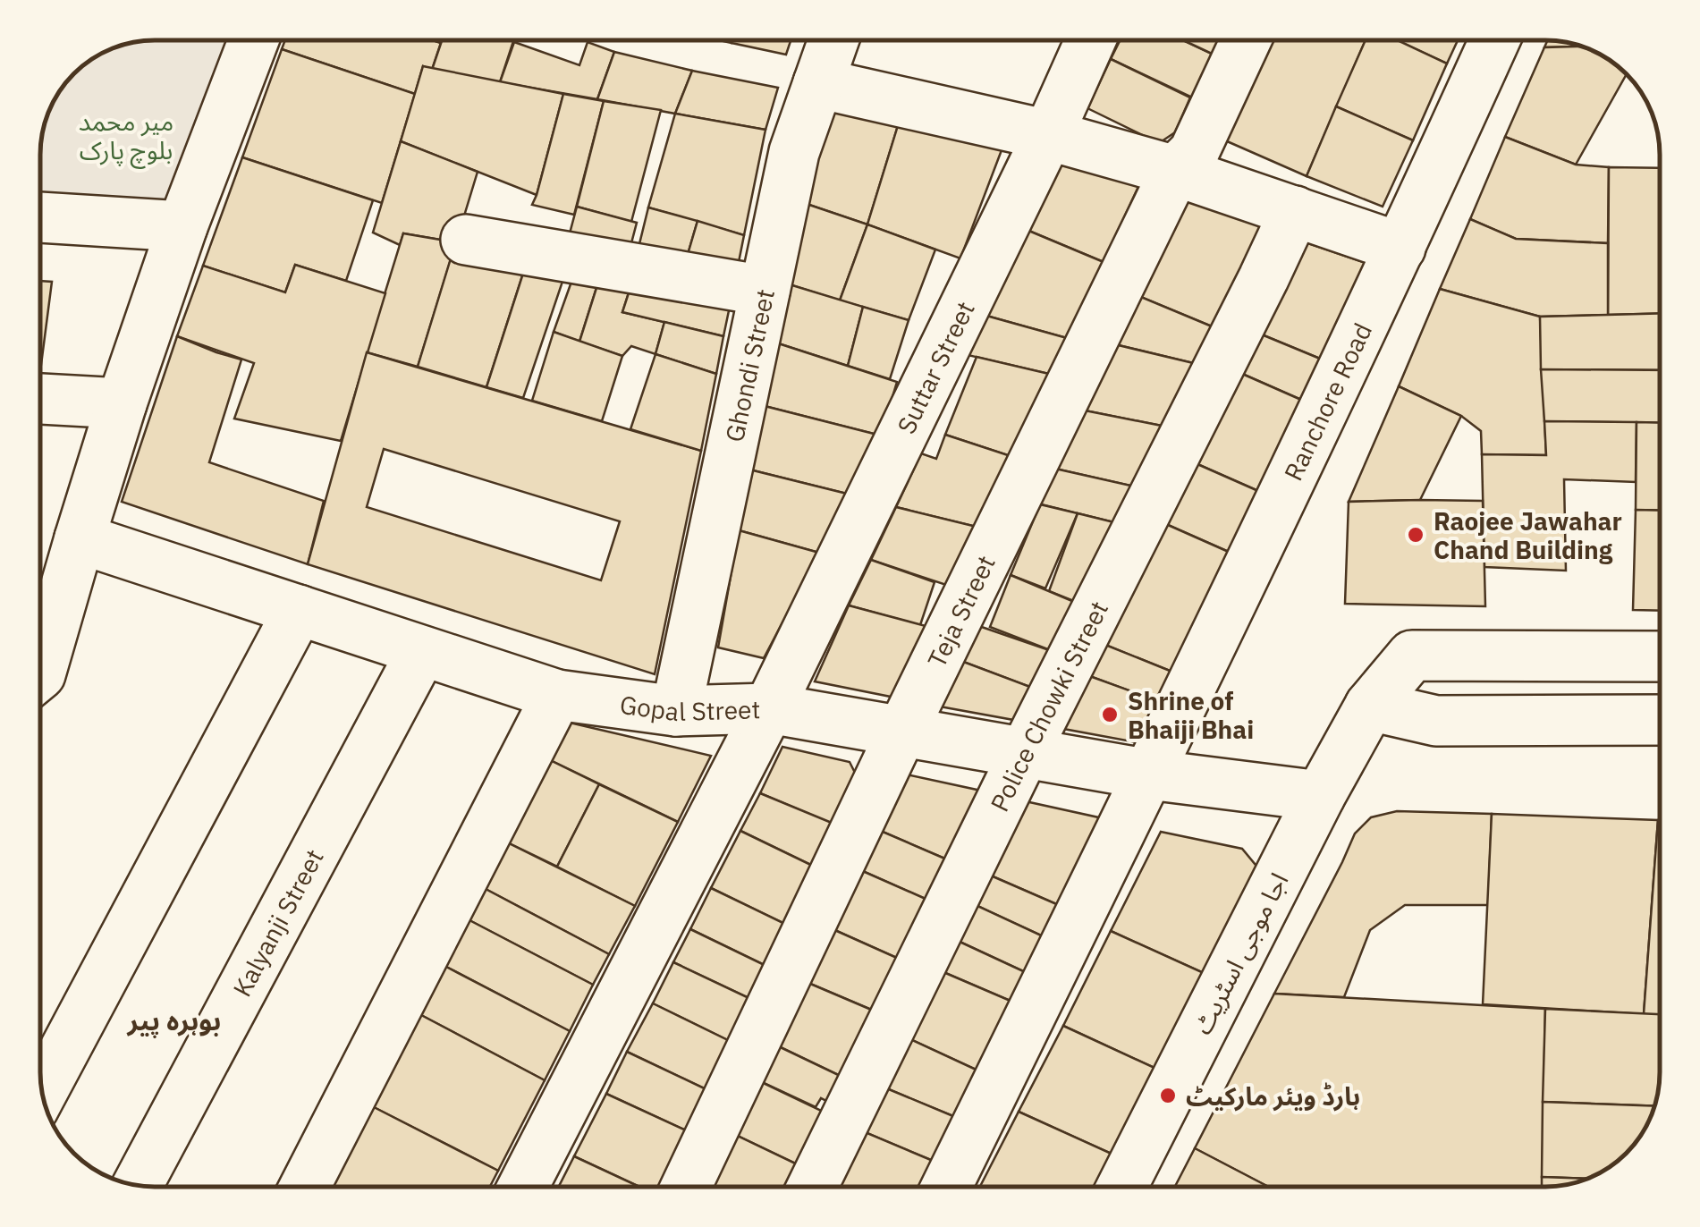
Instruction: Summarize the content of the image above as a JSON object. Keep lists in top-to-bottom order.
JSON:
{
  "streets": {
    "street": [
      "Ghondi Street",
      "Suttar Street",
      "Ranchore Road",
      "Teja Street",
      "Gopal Street",
      "Police Chowki Street",
      "Kalyanji Street",
      "اجا موجی اسٹریٹ"
    ]
  },
  "crossings": [
    ["Ghondi Street", "Gopal Street"],
    ["Suttar Street", "Gopal Street"],
    ["Ranchore Road", "Gopal Street"],
    ["Teja Street", "Gopal Street"],
    ["Gopal Street", "Police Chowki Street"],
    ["Gopal Street", "Kalyanji Street"],
    ["Gopal Street", "اجا موجی اسٹریٹ"]
  ],
  "districts": ["بوہرہ پیر"],
  "parks": ["میر محمد بلوچ پارک"],
  "places": ["Raojee Jawahar Chand Building", "Shrine of Bhaiji Bhai", "ہارڈ ویئر مارکیٹ"]
}
